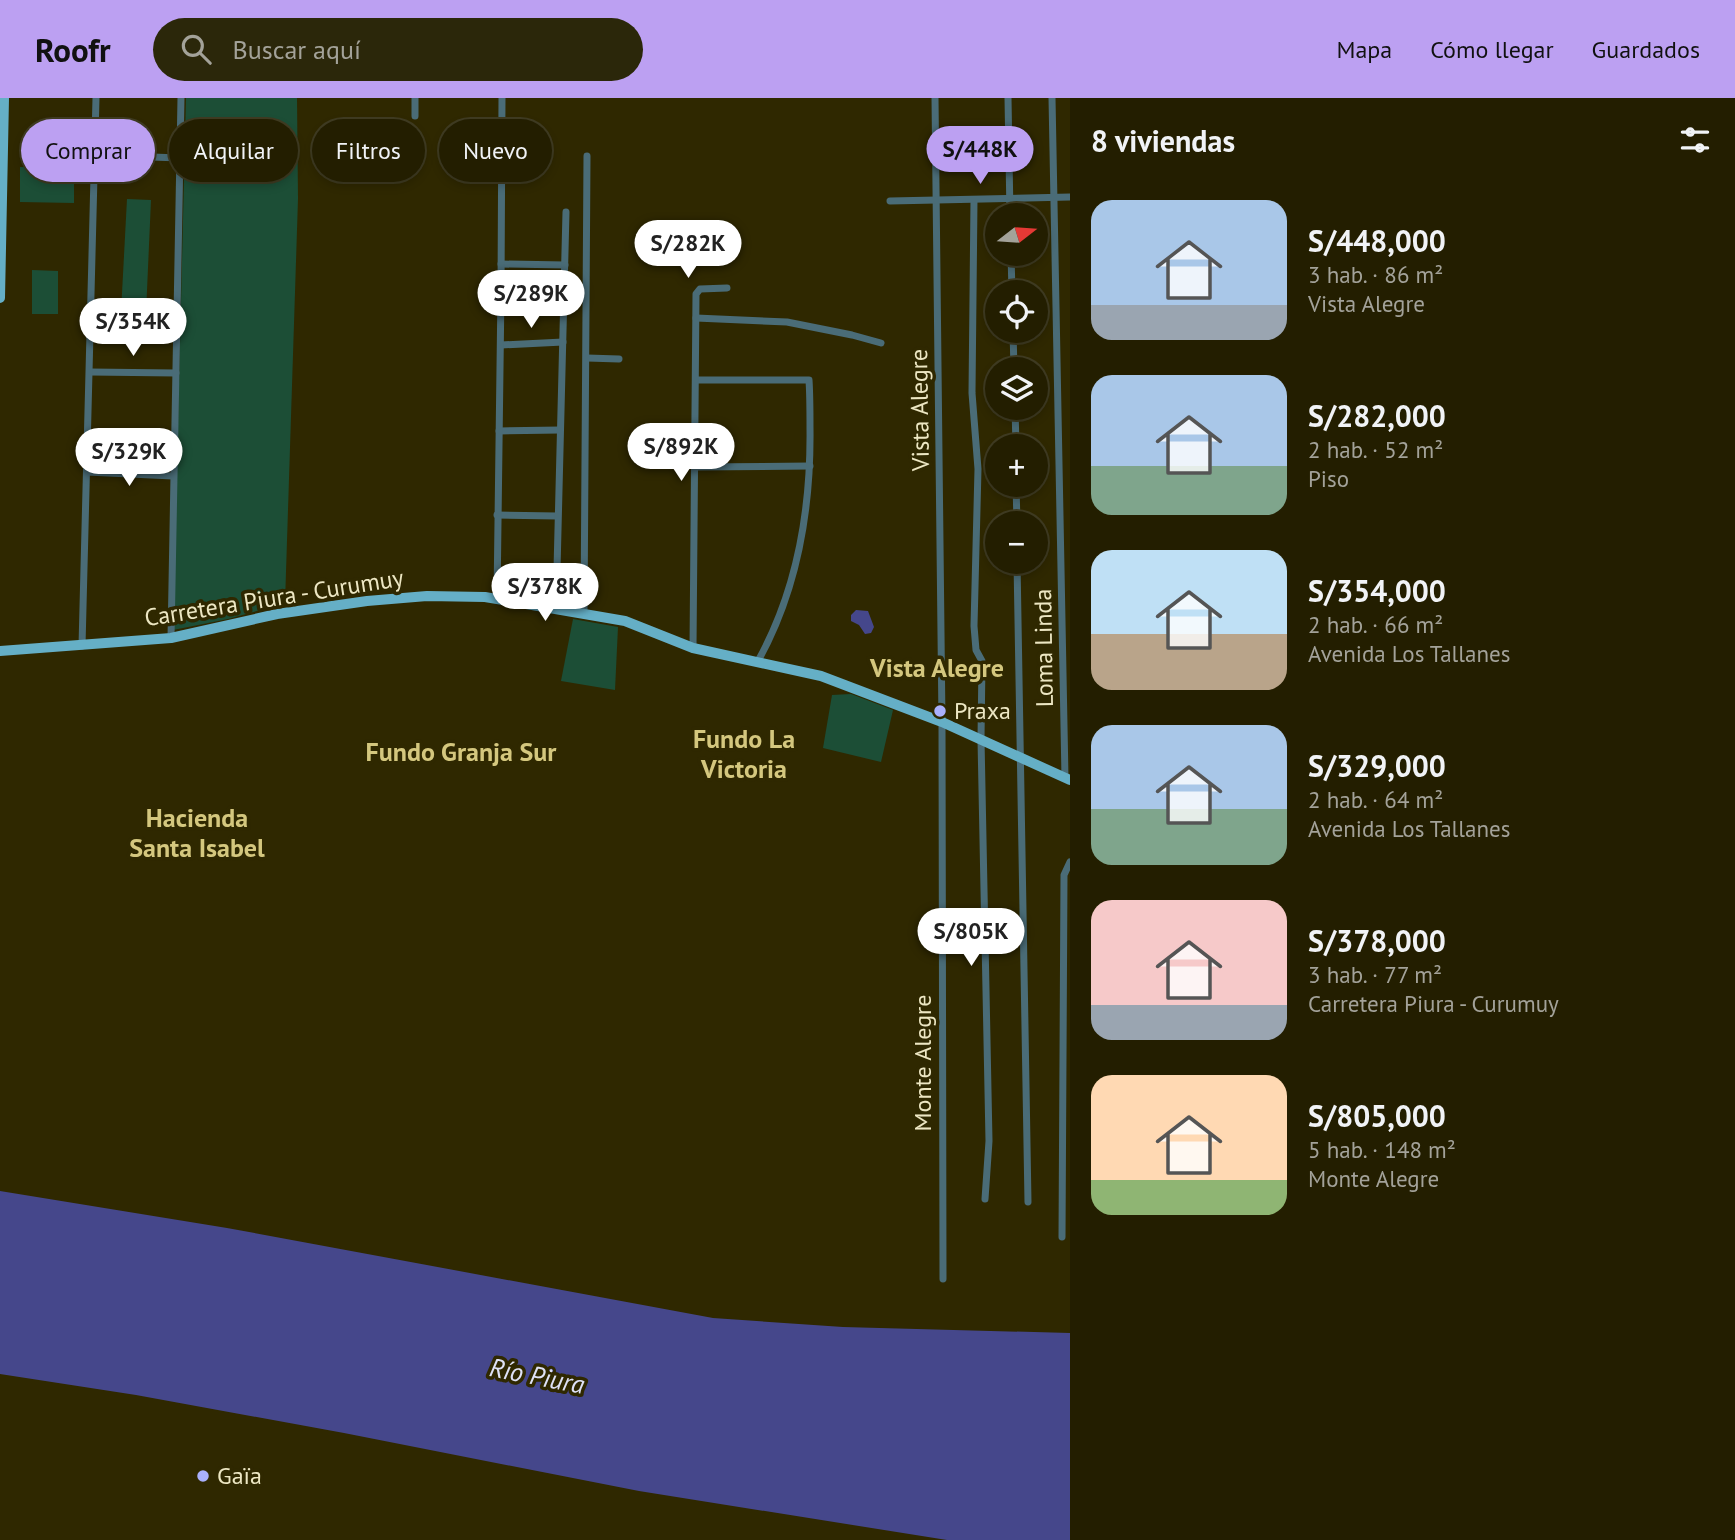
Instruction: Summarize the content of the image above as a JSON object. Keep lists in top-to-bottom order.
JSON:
{
  "streets": {
    "main road": ["Carretera Piura - Curumuy"],
    "street": ["Vista Alegre", "Loma Linda", "Monte Alegre"]
  },
  "crossings": [
    ["Vista Alegre", "Carretera Piura - Curumuy"],
    ["Vista Alegre", "Monte Alegre"],
    ["Carretera Piura - Curumuy", "Loma Linda"],
    ["Carretera Piura - Curumuy", "Monte Alegre"]
  ],
  "districts": [
    "Vista Alegre",
    "Fundo La Victoria",
    "Fundo Granja Sur",
    "Hacienda Santa Isabel"
  ],
  "water": ["Río Piura"],
  "places": ["Praxa", "Gaïa"],
  "north": "right",
  "page": {
    "header": "Roofr",
    "search": "Buscar aquí",
    "nav": ["Mapa", "Cómo llegar", "Guardados"],
    "heading": "8 viviendas",
    "chip": [
      "Comprar",
      "Alquilar",
      "Filtros",
      "Nuevo"
    ],
    "price": [
      "S/448K",
      "S/282K",
      "S/289K",
      "S/354K",
      "S/892K",
      "S/329K",
      "S/378K",
      "S/805K"
    ],
    "list": [
      {
        "name": "S/448,000",
        "note": "3 hab. · 86 m² · Vista Alegre"
      },
      {
        "name": "S/282,000",
        "note": "2 hab. · 52 m² · Piso"
      },
      {
        "name": "S/354,000",
        "note": "2 hab. · 66 m² · Avenida Los Tallanes"
      },
      {
        "name": "S/329,000",
        "note": "2 hab. · 64 m² · Avenida Los Tallanes"
      },
      {
        "name": "S/378,000",
        "note": "3 hab. · 77 m² · Carretera Piura - Curumuy"
      },
      {
        "name": "S/805,000",
        "note": "5 hab. · 148 m² · Monte Alegre"
      }
    ],
    "map_buttons": ["+", "−"]
  }
}
